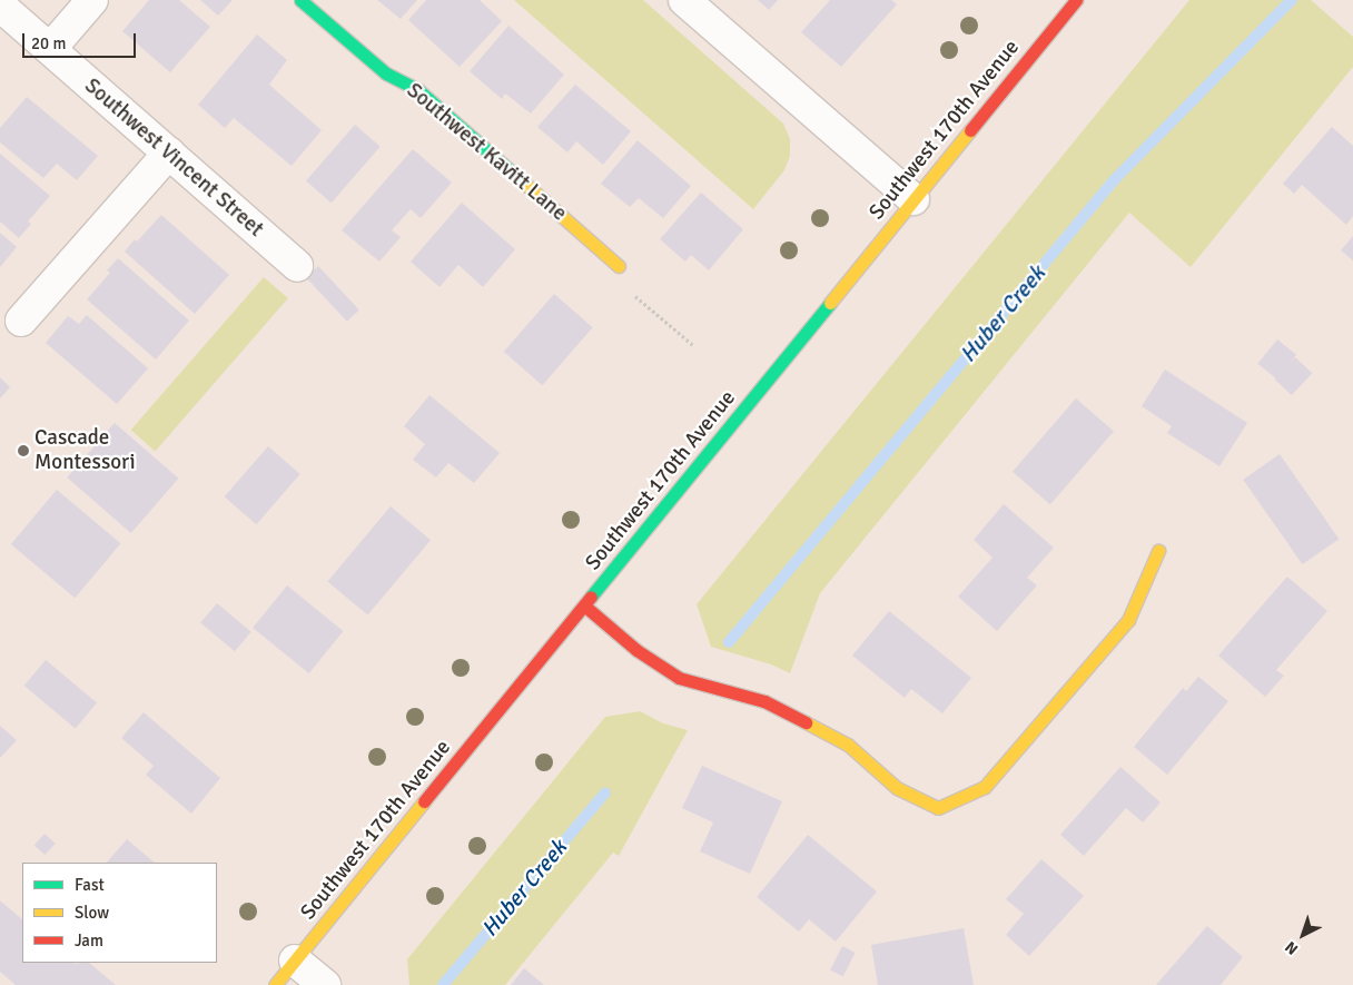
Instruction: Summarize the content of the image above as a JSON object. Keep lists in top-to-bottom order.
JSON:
{
  "streets": {
    "main road": ["Southwest 170th Avenue", "Southwest Kavitt Lane"],
    "street": ["Southwest Vincent Street"]
  },
  "water": ["Huber Creek"],
  "places": ["Cascade Montessori"],
  "legend": ["Fast", "Slow", "Jam"],
  "scale_bar": "20 m",
  "north": "bottom left"
}
